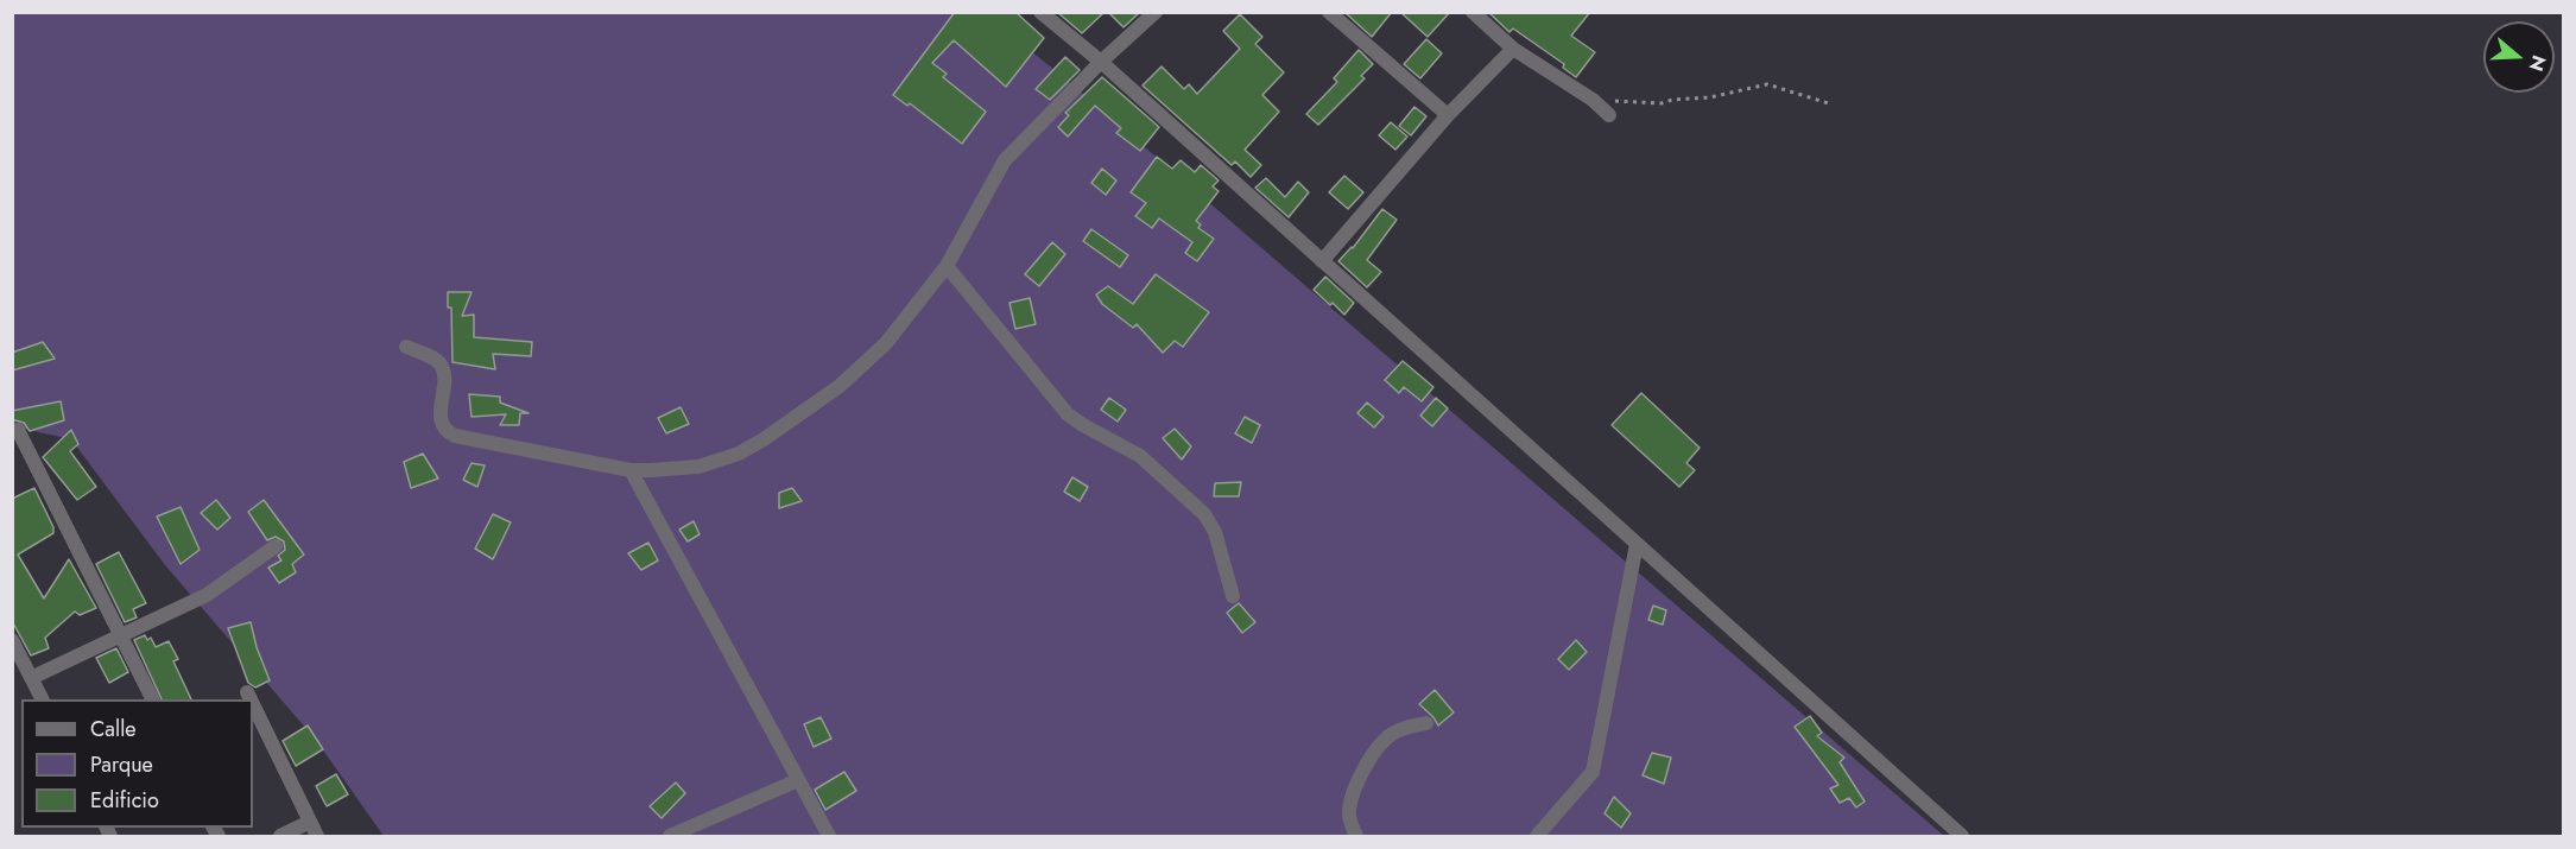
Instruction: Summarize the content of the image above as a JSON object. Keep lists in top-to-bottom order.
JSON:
{
  "legend": ["Calle", "Parque", "Edificio"],
  "north": "right"
}
